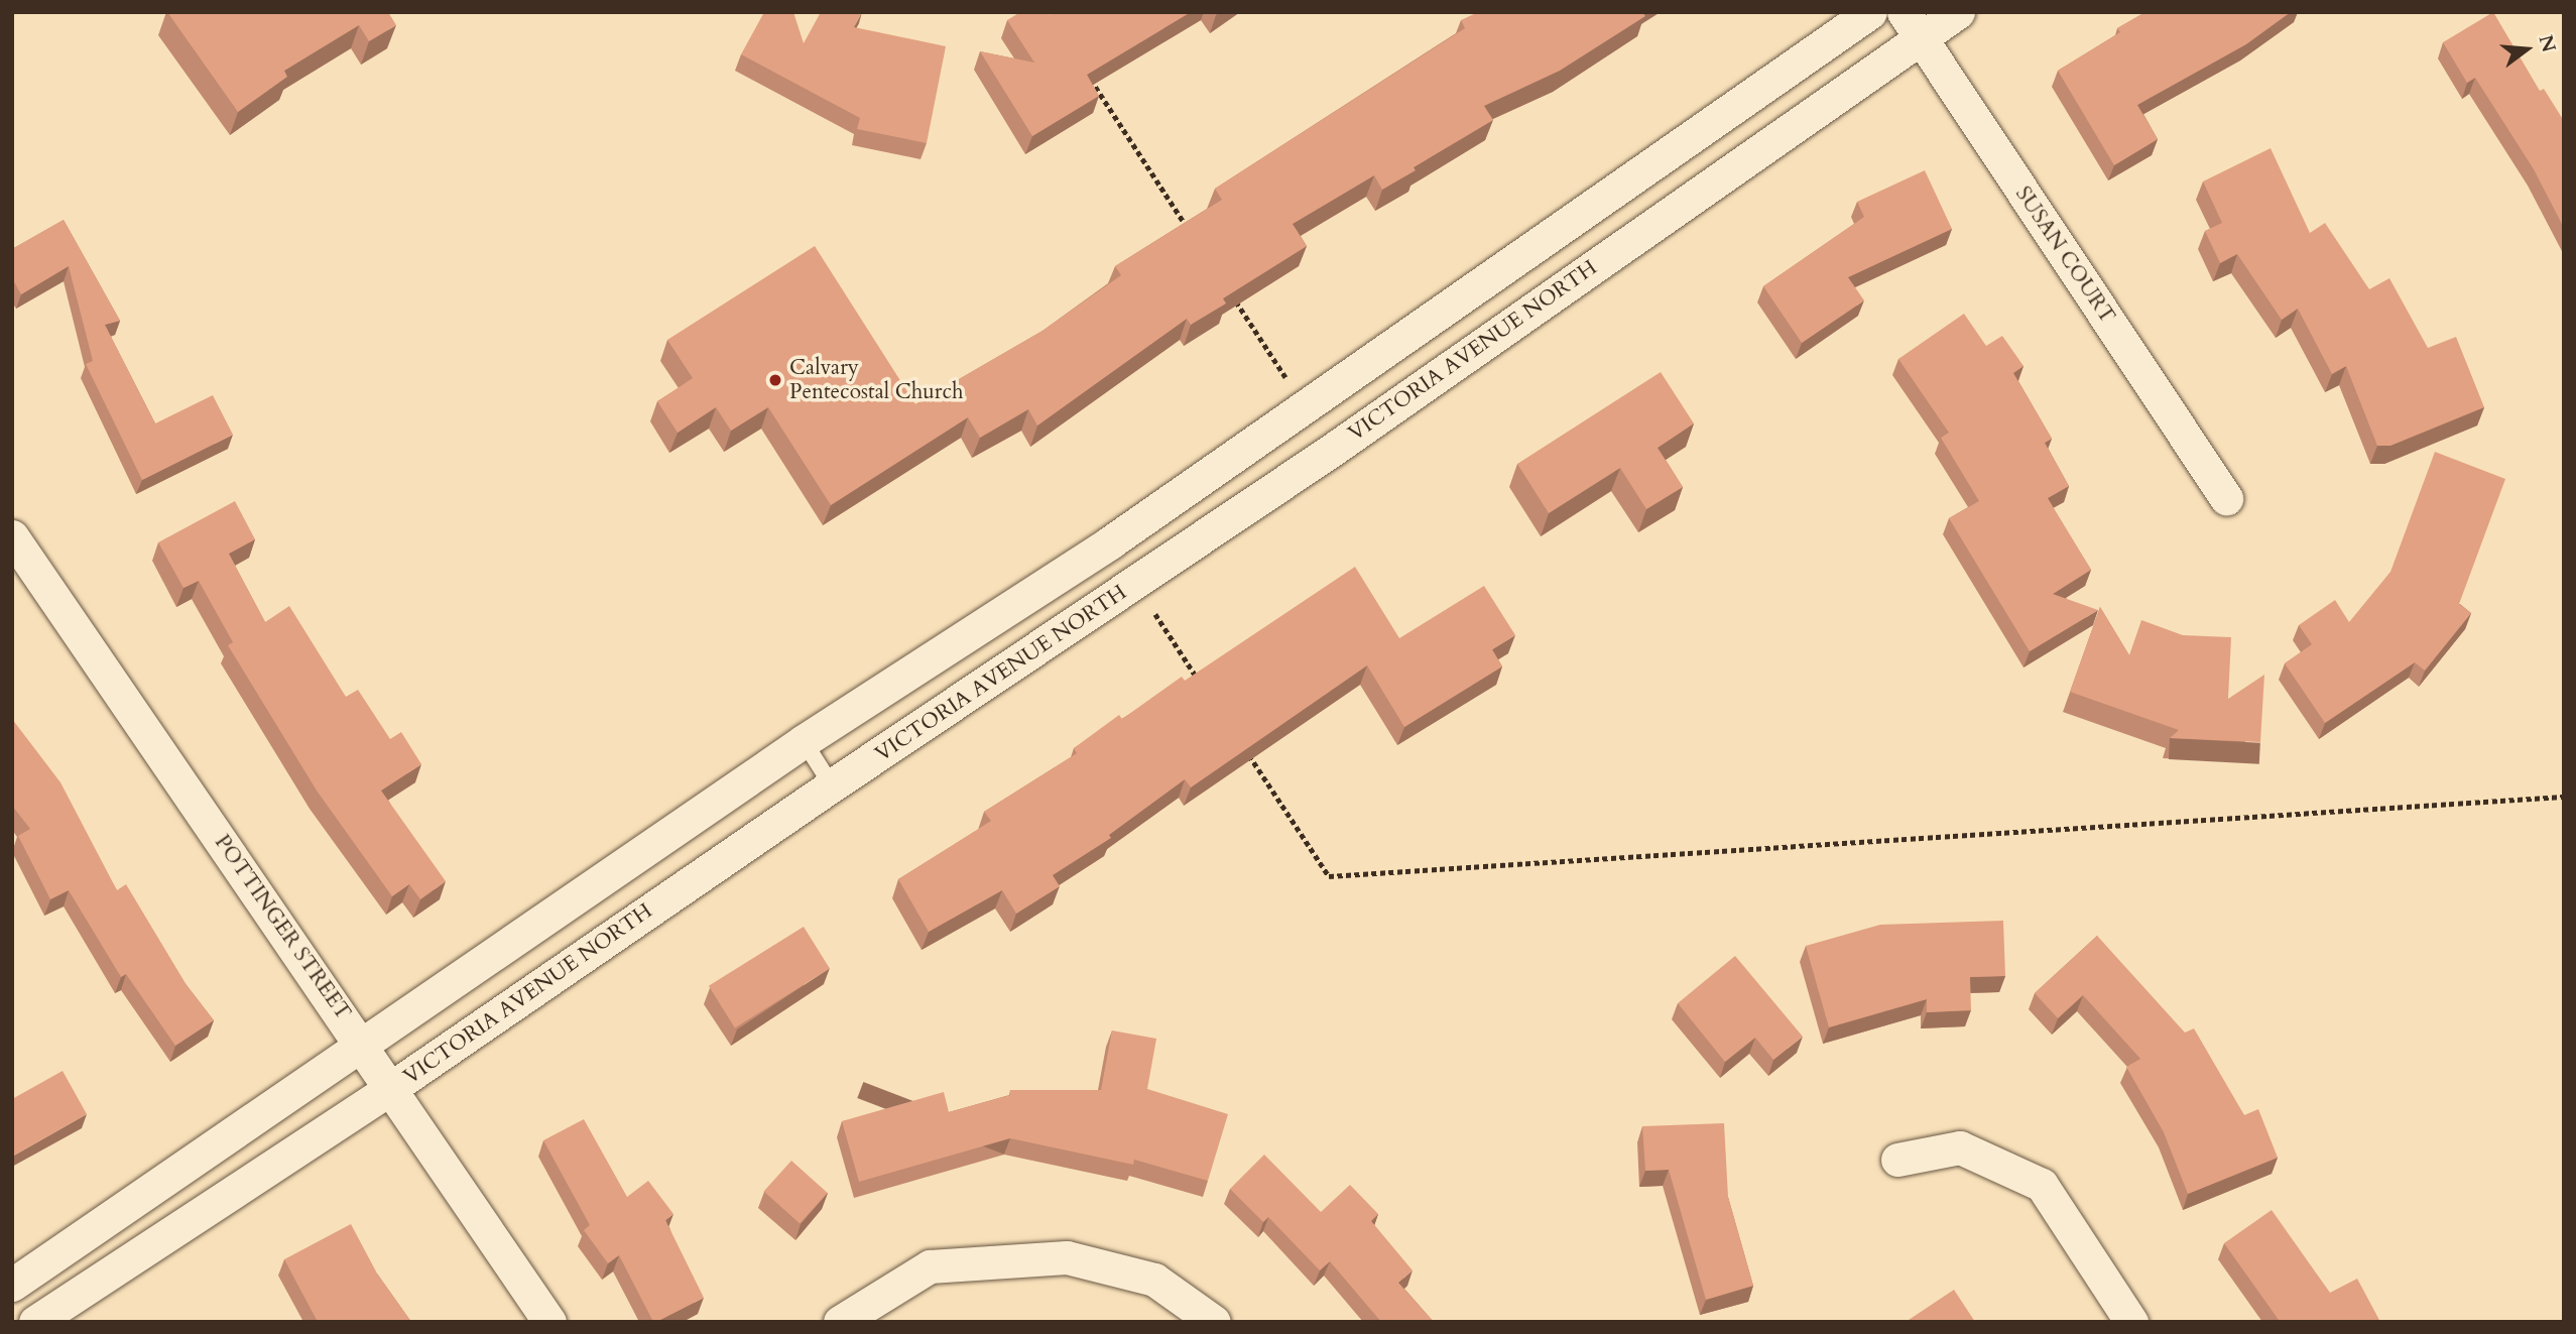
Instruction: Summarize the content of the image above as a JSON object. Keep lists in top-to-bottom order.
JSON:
{
  "streets": {
    "street": ["SUSAN COURT", "VICTORIA AVENUE NORTH", "POTTINGER STREET"]
  },
  "crossings": [
    ["SUSAN COURT", "VICTORIA AVENUE NORTH"],
    ["VICTORIA AVENUE NORTH", "POTTINGER STREET"]
  ],
  "places": ["Calvary Pentecostal Church"],
  "north": "right"
}
